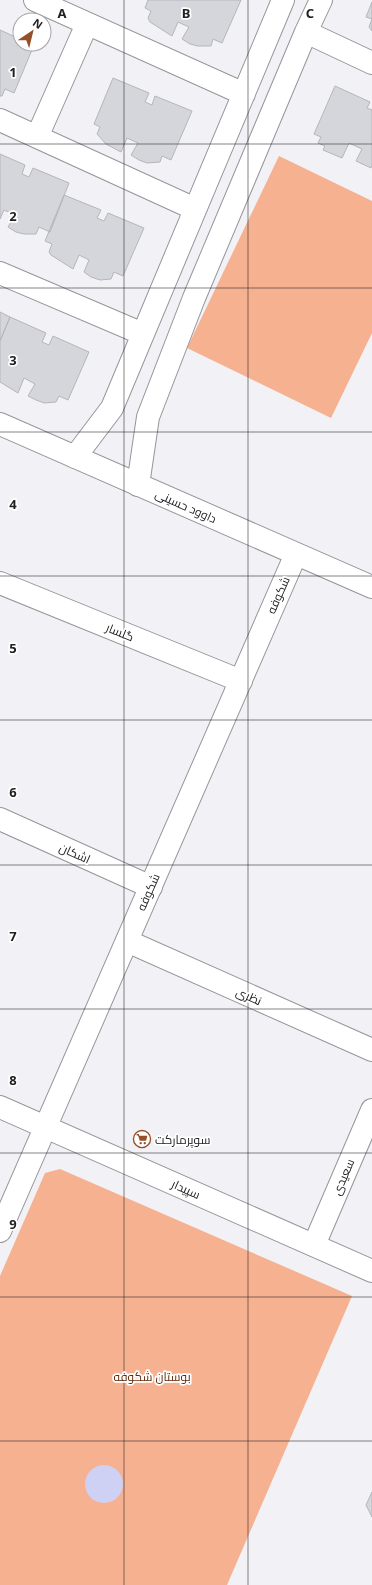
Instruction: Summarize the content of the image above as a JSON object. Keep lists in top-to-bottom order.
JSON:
{
  "streets": {
    "street": [
      "داوود حسینی",
      "شکوفه",
      "گلسار",
      "اشکان",
      "نظری",
      "سعیدی",
      "سپیدار"
    ]
  },
  "crossings": [
    ["داوود حسینی", "شکوفه"],
    ["شکوفه", "گلسار"],
    ["شکوفه", "اشکان"],
    ["شکوفه", "نظری"],
    ["شکوفه", "سپیدار"],
    ["سعیدی", "سپیدار"]
  ],
  "parks": ["بوستان شکوفه"],
  "places": {
    "supermarket": ["سوپرمارکت"]
  },
  "north": "top right",
  "grid": {
    "columns": ["A", "B", "C"],
    "rows": [
      "1",
      "2",
      "3",
      "4",
      "5",
      "6",
      "7",
      "8",
      "9"
    ]
  }
}
